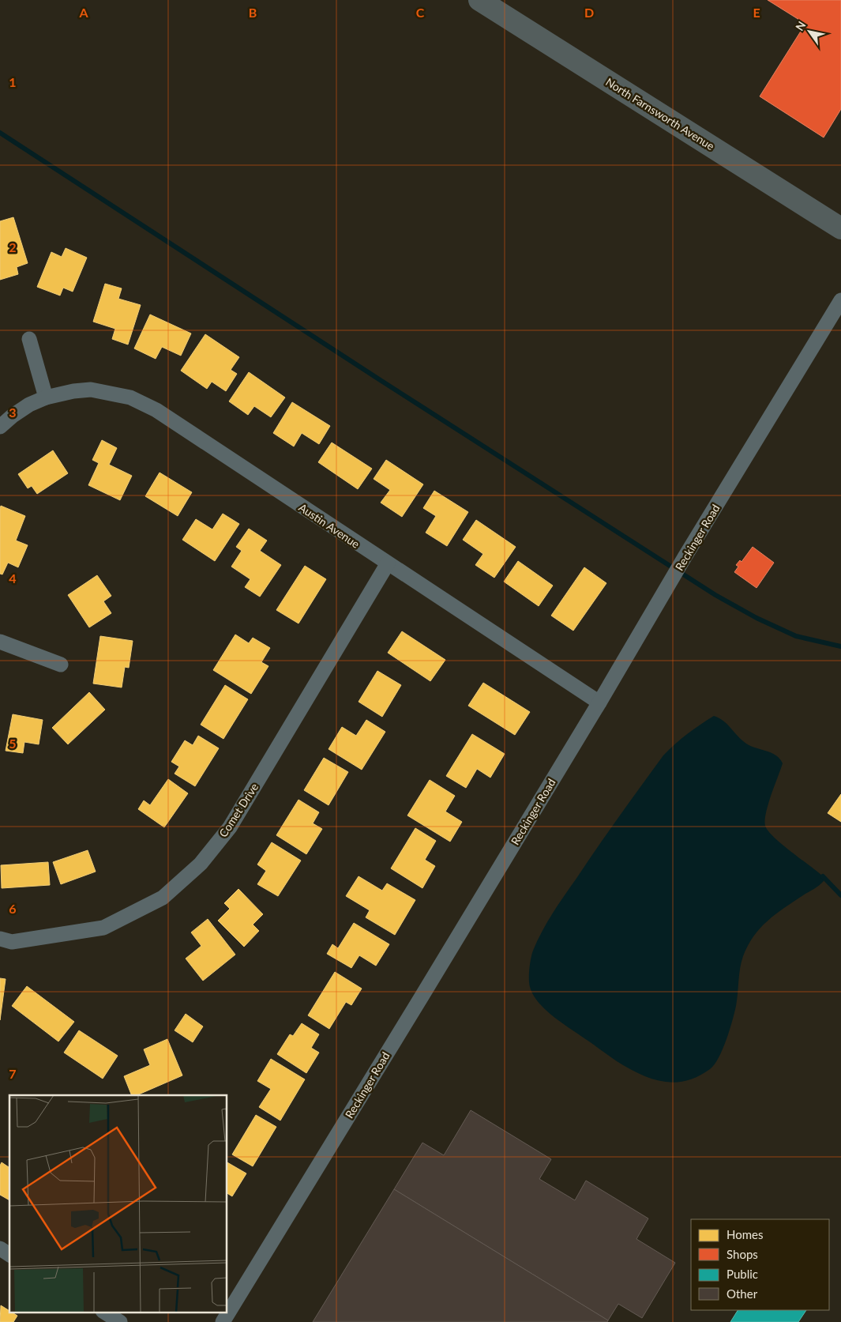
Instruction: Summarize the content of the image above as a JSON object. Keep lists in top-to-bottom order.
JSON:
{
  "streets": {
    "main road": ["North Farnsworth Avenue"],
    "street": ["Austin Avenue", "Reckinger Road", "Comet Drive"]
  },
  "crossings": [
    ["Austin Avenue", "Reckinger Road"],
    ["Austin Avenue", "Comet Drive"]
  ],
  "legend": [
    "Homes",
    "Shops",
    "Public",
    "Other"
  ],
  "north": "top left",
  "grid": {
    "columns": [
      "A",
      "B",
      "C",
      "D",
      "E"
    ],
    "rows": [
      "1",
      "2",
      "3",
      "4",
      "5",
      "6",
      "7"
    ]
  }
}
